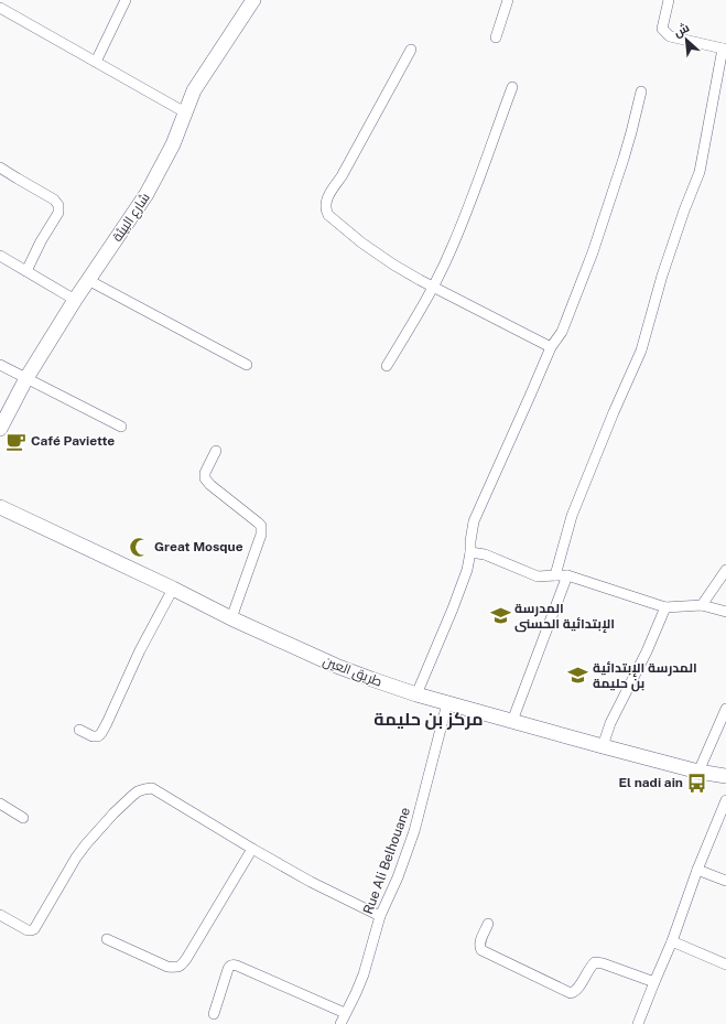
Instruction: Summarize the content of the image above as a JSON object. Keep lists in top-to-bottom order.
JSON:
{
  "streets": {
    "main road": ["شارع البيئة", "طريق العين"],
    "street": ["Rue Ali Belhouane"]
  },
  "crossings": [
    ["طريق العين", "Rue Ali Belhouane"]
  ],
  "districts": ["مركز بن حليمة"],
  "places": {
    "cafe": ["Café Paviette"],
    "mosque": ["Great Mosque"],
    "school or university": ["المدرسة الإبتدائية الحسنى", "المدرسة الإبتدائية بن حليمة"],
    "bus stop": ["El nadi ain"]
  },
  "north": "top left"
}
